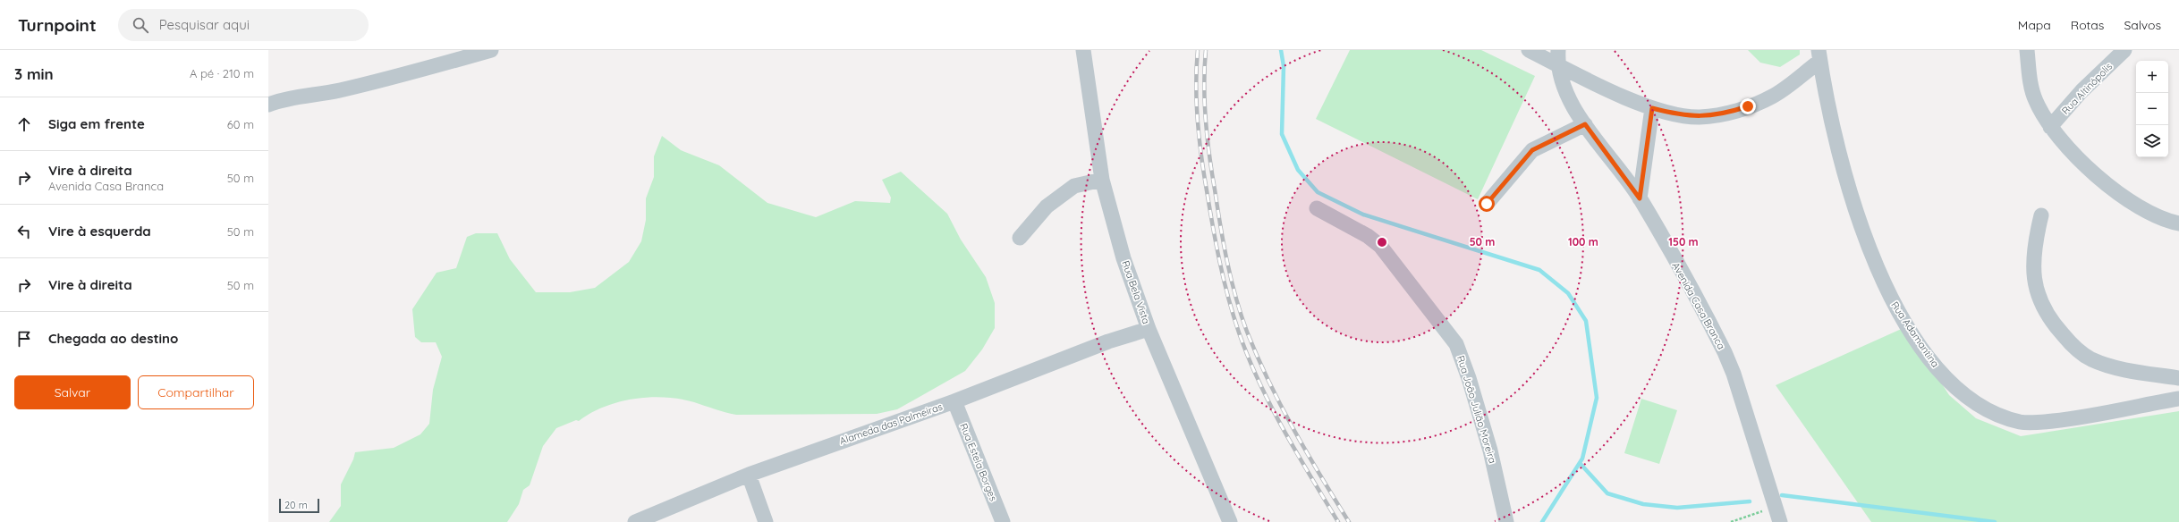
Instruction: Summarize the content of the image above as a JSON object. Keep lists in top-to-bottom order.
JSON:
{
  "streets": {
    "street": [
      "Rua Altinópolis",
      "Rua Bela Vista",
      "Avenida Casa Branca",
      "Rua Adamantina",
      "Rua João Julião Moreira",
      "Alameda das Palmeiras",
      "Rua Estela Borges"
    ]
  },
  "crossings": [
    ["Rua Bela Vista", "Alameda das Palmeiras"],
    ["Alameda das Palmeiras", "Rua Estela Borges"]
  ],
  "scale_bar": "20 m",
  "page": {
    "header": "Turnpoint",
    "search": "Pesquisar aqui",
    "nav": ["Mapa", "Rotas", "Salvos"],
    "heading": ["3 min", "A pé · 210 m"],
    "map_buttons": ["+", "−"],
    "list": [
      ["Siga em frente", "60 m"],
      ["Vire à direita", "Avenida Casa Branca", "50 m"],
      ["Vire à esquerda", "50 m"],
      ["Vire à direita", "50 m"],
      "Chegada ao destino"
    ],
    "buttons": ["Salvar", "Compartilhar"],
    "scale": "20 m"
  },
  "rings": ["50 m", "100 m", "150 m"]
}
